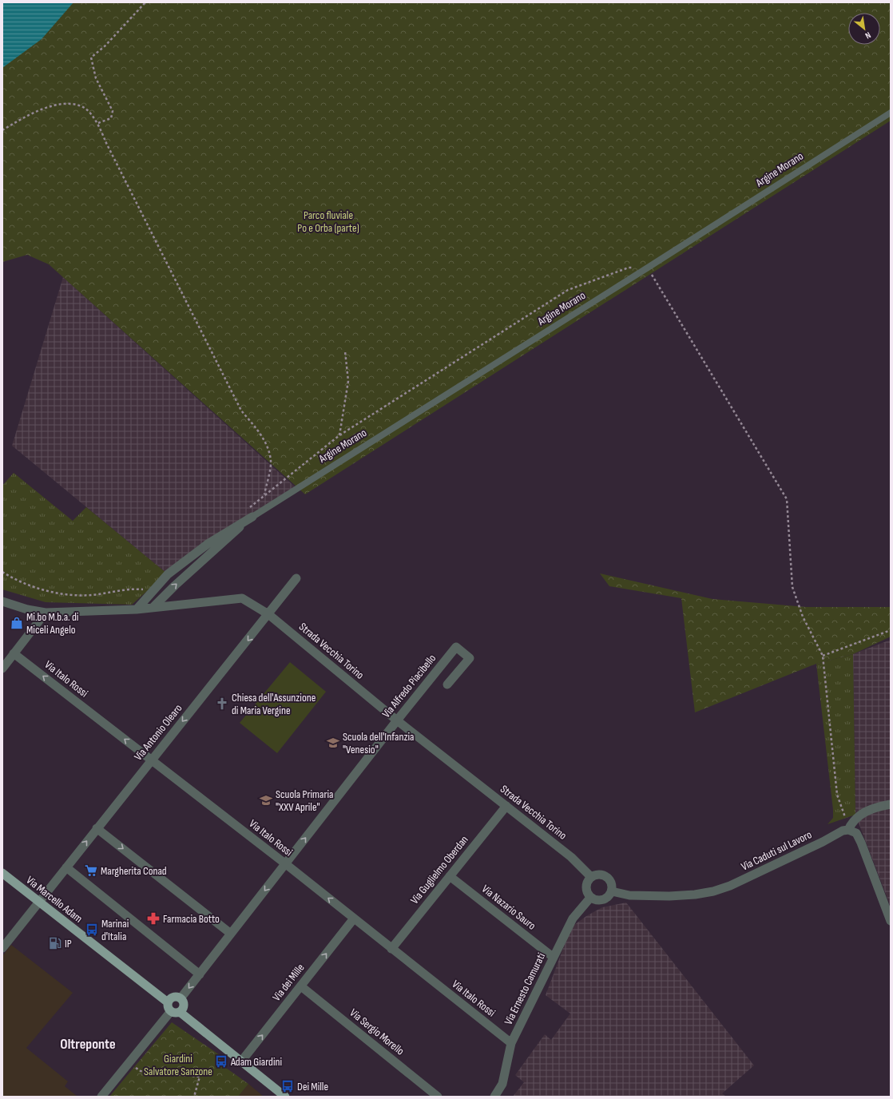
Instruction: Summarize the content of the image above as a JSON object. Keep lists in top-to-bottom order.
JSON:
{
  "streets": {
    "main road": ["Via Marcello Adam"],
    "street": [
      "Argine Morano",
      "Strada Vecchia Torino",
      "Via Italo Rossi",
      "Via Alfredo Piacibello",
      "Via Antonio Olearo",
      "Via Caduti sul Lavoro",
      "Via Guglielmo Oberdan",
      "Via Nazario Sauro",
      "Via dei Mille",
      "Via Ernesto Camurati",
      "Via Sergio Morello"
    ]
  },
  "crossings": [
    ["Argine Morano", "Strada Vecchia Torino"],
    ["Strada Vecchia Torino", "Via Alfredo Piacibello"],
    ["Strada Vecchia Torino", "Via Antonio Olearo"],
    ["Strada Vecchia Torino", "Via Caduti sul Lavoro"],
    ["Strada Vecchia Torino", "Via Guglielmo Oberdan"],
    ["Strada Vecchia Torino", "Via Ernesto Camurati"],
    ["Via Italo Rossi", "Via Alfredo Piacibello"],
    ["Via Italo Rossi", "Via Antonio Olearo"],
    ["Via Italo Rossi", "Via Guglielmo Oberdan"],
    ["Via Italo Rossi", "Via dei Mille"],
    ["Via Italo Rossi", "Via Ernesto Camurati"],
    ["Via Alfredo Piacibello", "Via Marcello Adam"],
    ["Via Antonio Olearo", "Via Marcello Adam"],
    ["Via Caduti sul Lavoro", "Via Ernesto Camurati"],
    ["Via Guglielmo Oberdan", "Via Nazario Sauro"],
    ["Via Nazario Sauro", "Via Ernesto Camurati"],
    ["Via dei Mille", "Via Sergio Morello"]
  ],
  "one_way": ["Via Italo Rossi", "Via dei Mille"],
  "districts": ["Oltreponte"],
  "parks": ["Parco fluviale Po e Orba (parte)", "Giardini Salvatore Sanzone"],
  "places": {
    "shop": ["Mi.bo M.b.a. di Miceli Angelo"],
    "church": ["Chiesa dell'Assunzione di Maria Vergine"],
    "school or university": ["Scuola dell'Infanzia \"Venesio\"", "Scuola Primaria \"XXV Aprile\""],
    "supermarket": ["Margherita Conad"],
    "pharmacy": ["Farmacia Botto"],
    "bus stop": ["Marinai d'Italia", "Adam Giardini", "Dei Mille"],
    "fuel station": ["IP"]
  },
  "north": "bottom right"
}
